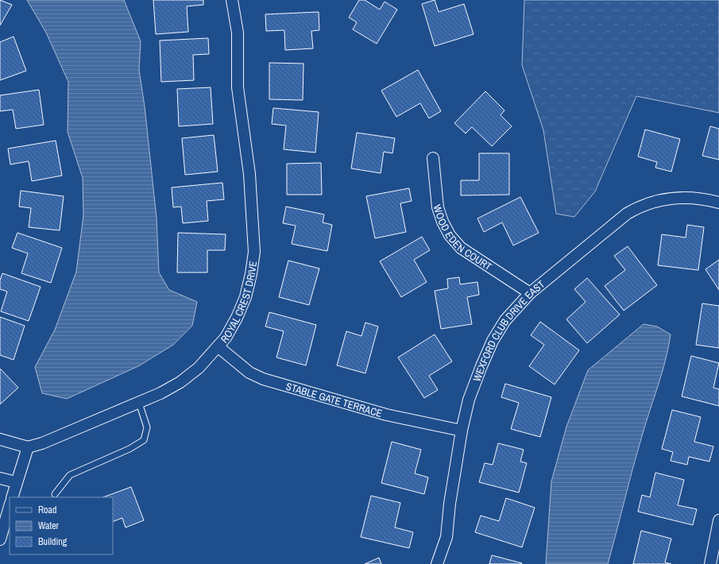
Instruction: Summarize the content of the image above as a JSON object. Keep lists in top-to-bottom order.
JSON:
{
  "streets": {
    "street": [
      "WOOD EDEN COURT",
      "ROYAL CREST DRIVE",
      "WEXFORD CLUB DRIVE EAST",
      "STABLE GATE TERRACE"
    ]
  },
  "crossings": [
    ["WOOD EDEN COURT", "WEXFORD CLUB DRIVE EAST"],
    ["ROYAL CREST DRIVE", "STABLE GATE TERRACE"],
    ["WEXFORD CLUB DRIVE EAST", "STABLE GATE TERRACE"]
  ],
  "legend": ["Road", "Water", "Building"]
}
